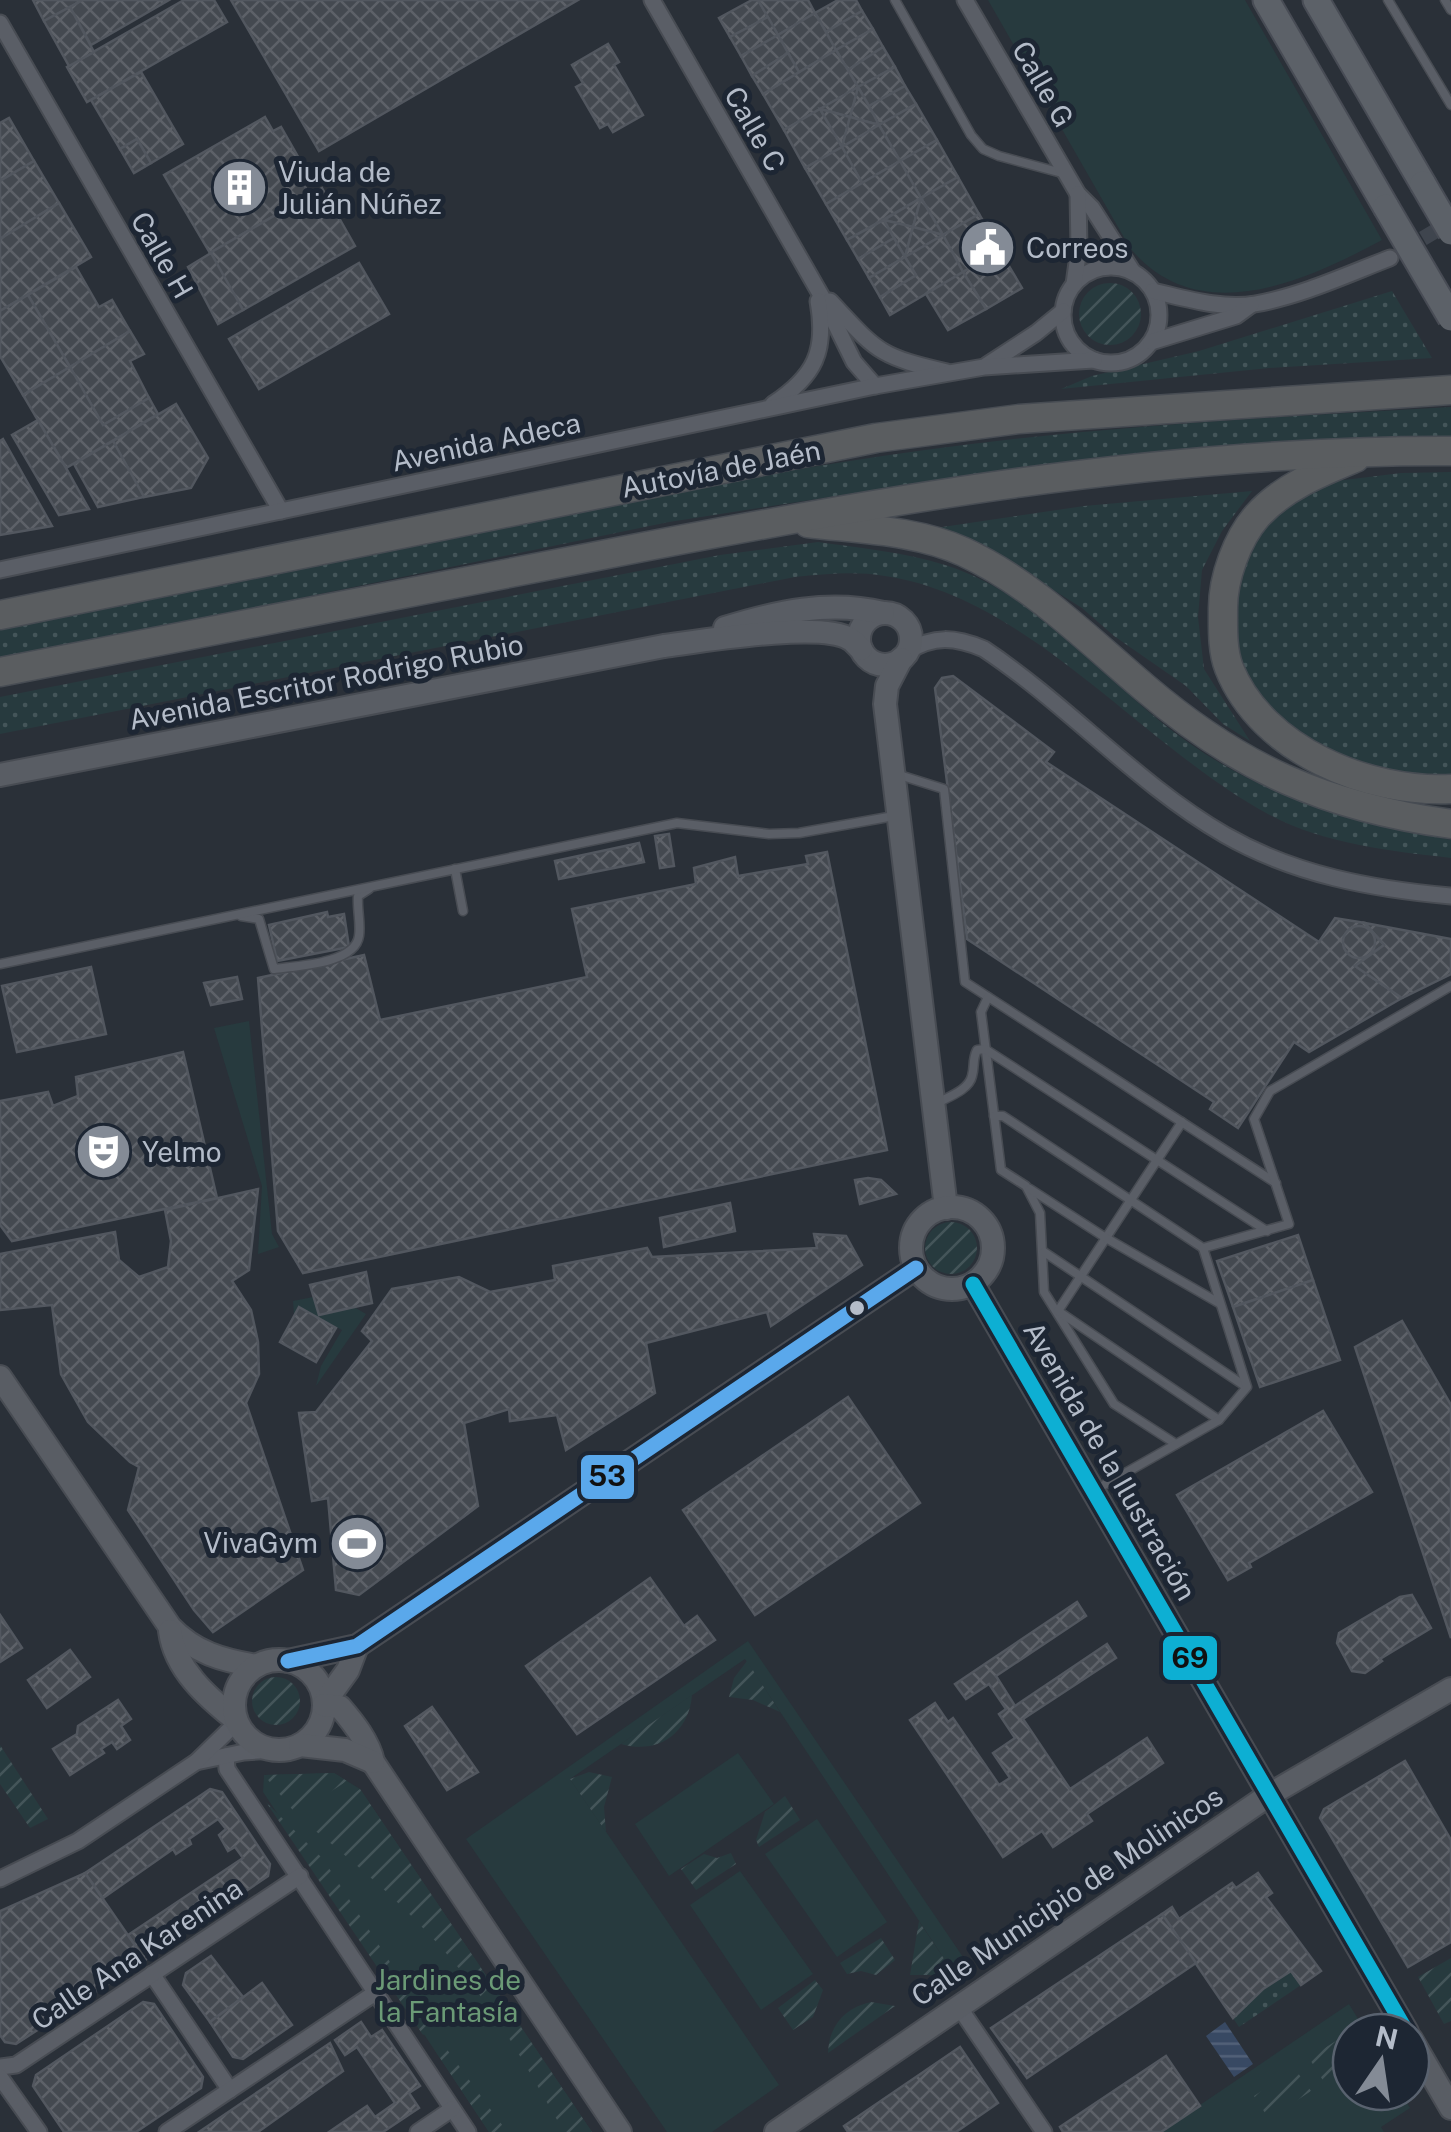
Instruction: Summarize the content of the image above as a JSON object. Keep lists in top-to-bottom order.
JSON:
{
  "streets": {
    "highway": ["Autovía de Jaén"],
    "street": [
      "Calle G",
      "Calle C",
      "Calle H",
      "Avenida Adeca",
      "Avenida Escritor Rodrigo Rubio",
      "Avenida de la Ilustración",
      "Calle Municipio de Molinicos",
      "Calle Ana Karenina"
    ]
  },
  "crossings": [
    ["Calle G", "Avenida Adeca"],
    ["Calle C", "Avenida Adeca"],
    ["Calle H", "Avenida Adeca"],
    ["Avenida de la Ilustración", "Calle Municipio de Molinicos"]
  ],
  "parks": ["Jardines de la Fantasía"],
  "places": {
    "building": ["Viuda de Julián Núñez"],
    "public building": ["Correos"],
    "theatre": ["Yelmo"],
    "sports": ["VivaGym"]
  },
  "lines": ["transit line 53", "transit line 69"],
  "north": "top"
}
